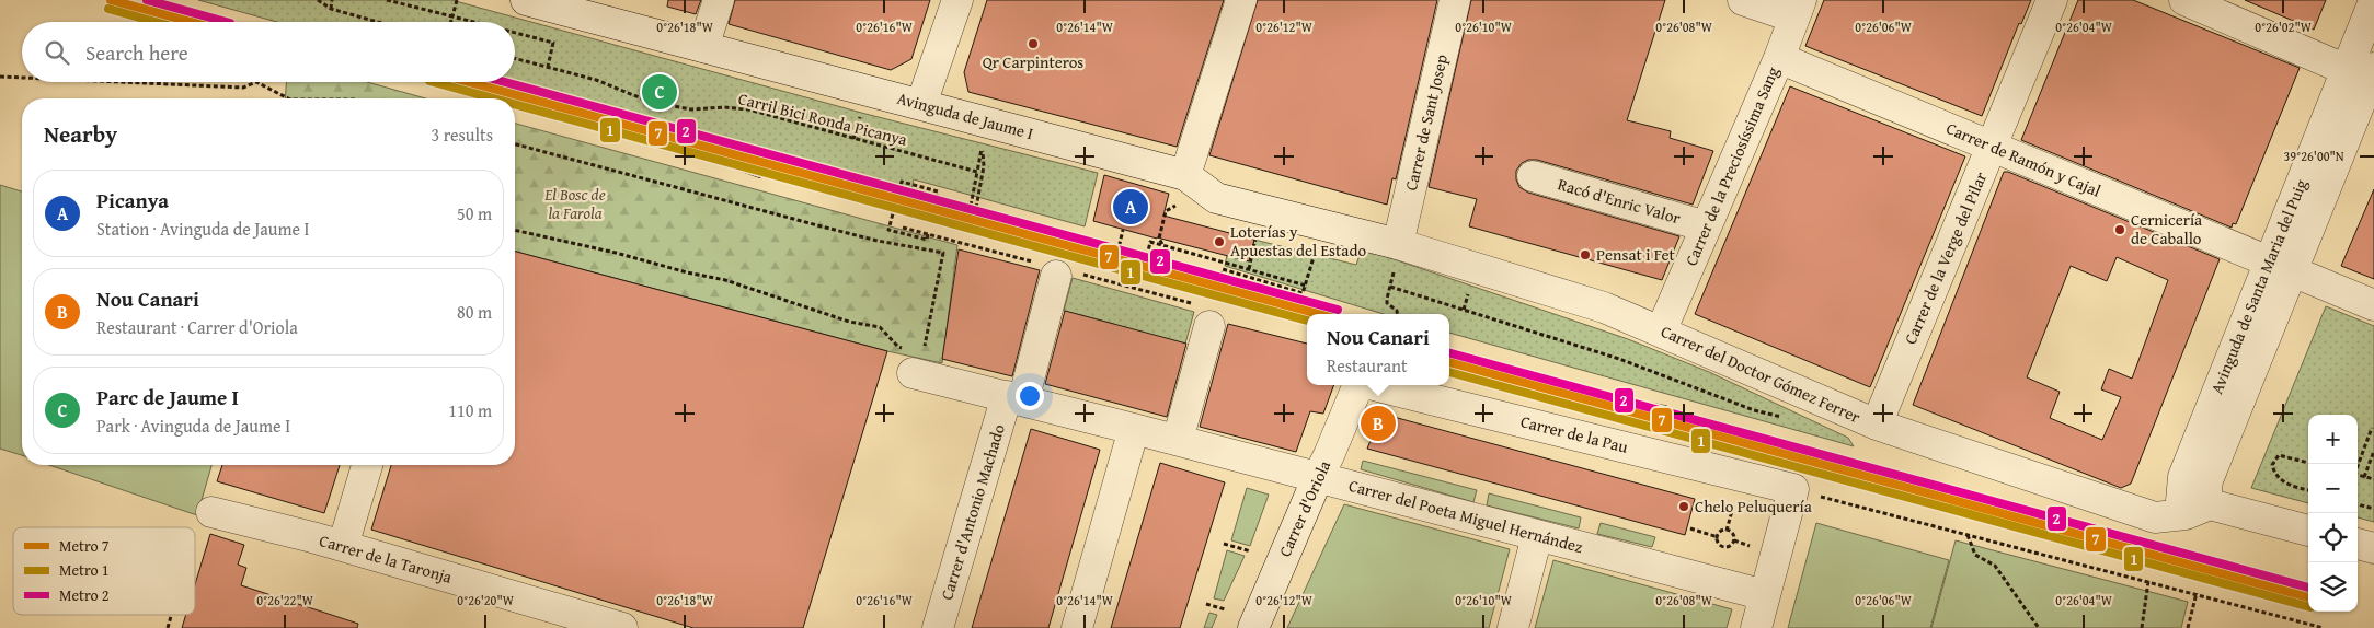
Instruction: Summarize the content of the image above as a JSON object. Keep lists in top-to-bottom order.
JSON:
{
  "streets": {
    "street": [
      "Avinguda de Jaume I",
      "Carrer de Sant Josep",
      "Carrer de Ramón y Cajal",
      "Carrer de la Preciosíssima Sang",
      "Racó d'Enric Valor",
      "Carrer de la Verge del Pilar",
      "Avinguda de Santa Maria del Puig",
      "Carrer del Doctor Gómez Ferrer",
      "Carrer de la Pau",
      "Carrer d'Oriola",
      "Carrer d'Antonio Machado",
      "Carrer del Poeta Miguel Hernández",
      "Carrer de la Taronja"
    ],
    "path": ["Carril Bici Ronda Picanya"]
  },
  "crossings": [
    ["Avinguda de Jaume I", "Carrer de Sant Josep"],
    ["Avinguda de Jaume I", "Carrer del Doctor Gómez Ferrer"],
    ["Carrer de Sant Josep", "Carrer del Doctor Gómez Ferrer"],
    ["Carrer de Ramón y Cajal", "Carrer de la Preciosíssima Sang"],
    ["Carrer de Ramón y Cajal", "Carrer de la Verge del Pilar"],
    ["Carrer de Ramón y Cajal", "Avinguda de Santa Maria del Puig"],
    ["Carrer de la Preciosíssima Sang", "Racó d'Enric Valor"],
    ["Carrer de la Preciosíssima Sang", "Carrer del Doctor Gómez Ferrer"],
    ["Carrer de la Verge del Pilar", "Carrer del Doctor Gómez Ferrer"],
    ["Avinguda de Santa Maria del Puig", "Carrer del Doctor Gómez Ferrer"],
    ["Carrer de la Pau", "Carrer d'Oriola"],
    ["Carrer d'Oriola", "Carrer del Poeta Miguel Hernández"],
    ["Carrer d'Antonio Machado", "Carrer del Poeta Miguel Hernández"]
  ],
  "parks": ["El Bosc de la Farola"],
  "places": [
    "Qr Carpinteros",
    "Cernicería de Caballo",
    "Loterías y Apuestas del Estado",
    "Pensat i Fet",
    "Chelo Peluquería"
  ],
  "lines": ["metro line 7", "metro line 2", "metro line 1"],
  "legend": ["Metro 7", "Metro 1", "Metro 2"],
  "page": {
    "search": "Search here",
    "pins": ["C", "A", "B"],
    "heading": ["Nearby", "3 results"],
    "list": [
      {
        "mark": "A",
        "name": "Picanya",
        "note": "Station · Avinguda de Jaume I",
        "value": "50 m"
      },
      {
        "mark": "B",
        "name": "Nou Canari",
        "note": "Restaurant · Carrer d'Oriola",
        "value": "80 m"
      },
      {
        "mark": "C",
        "name": "Parc de Jaume I",
        "note": "Park · Avinguda de Jaume I",
        "value": "110 m"
      }
    ],
    "popup": ["Nou Canari", "Restaurant"],
    "map_buttons": ["+", "−"]
  },
  "coordinates": [
    "0°26'18\"W",
    "0°26'16\"W",
    "0°26'14\"W",
    "0°26'12\"W",
    "0°26'10\"W",
    "0°26'08\"W",
    "0°26'06\"W",
    "0°26'04\"W",
    "0°26'02\"W",
    "39°26'00\"N",
    "0°26'22\"W",
    "0°26'20\"W"
  ]
}
